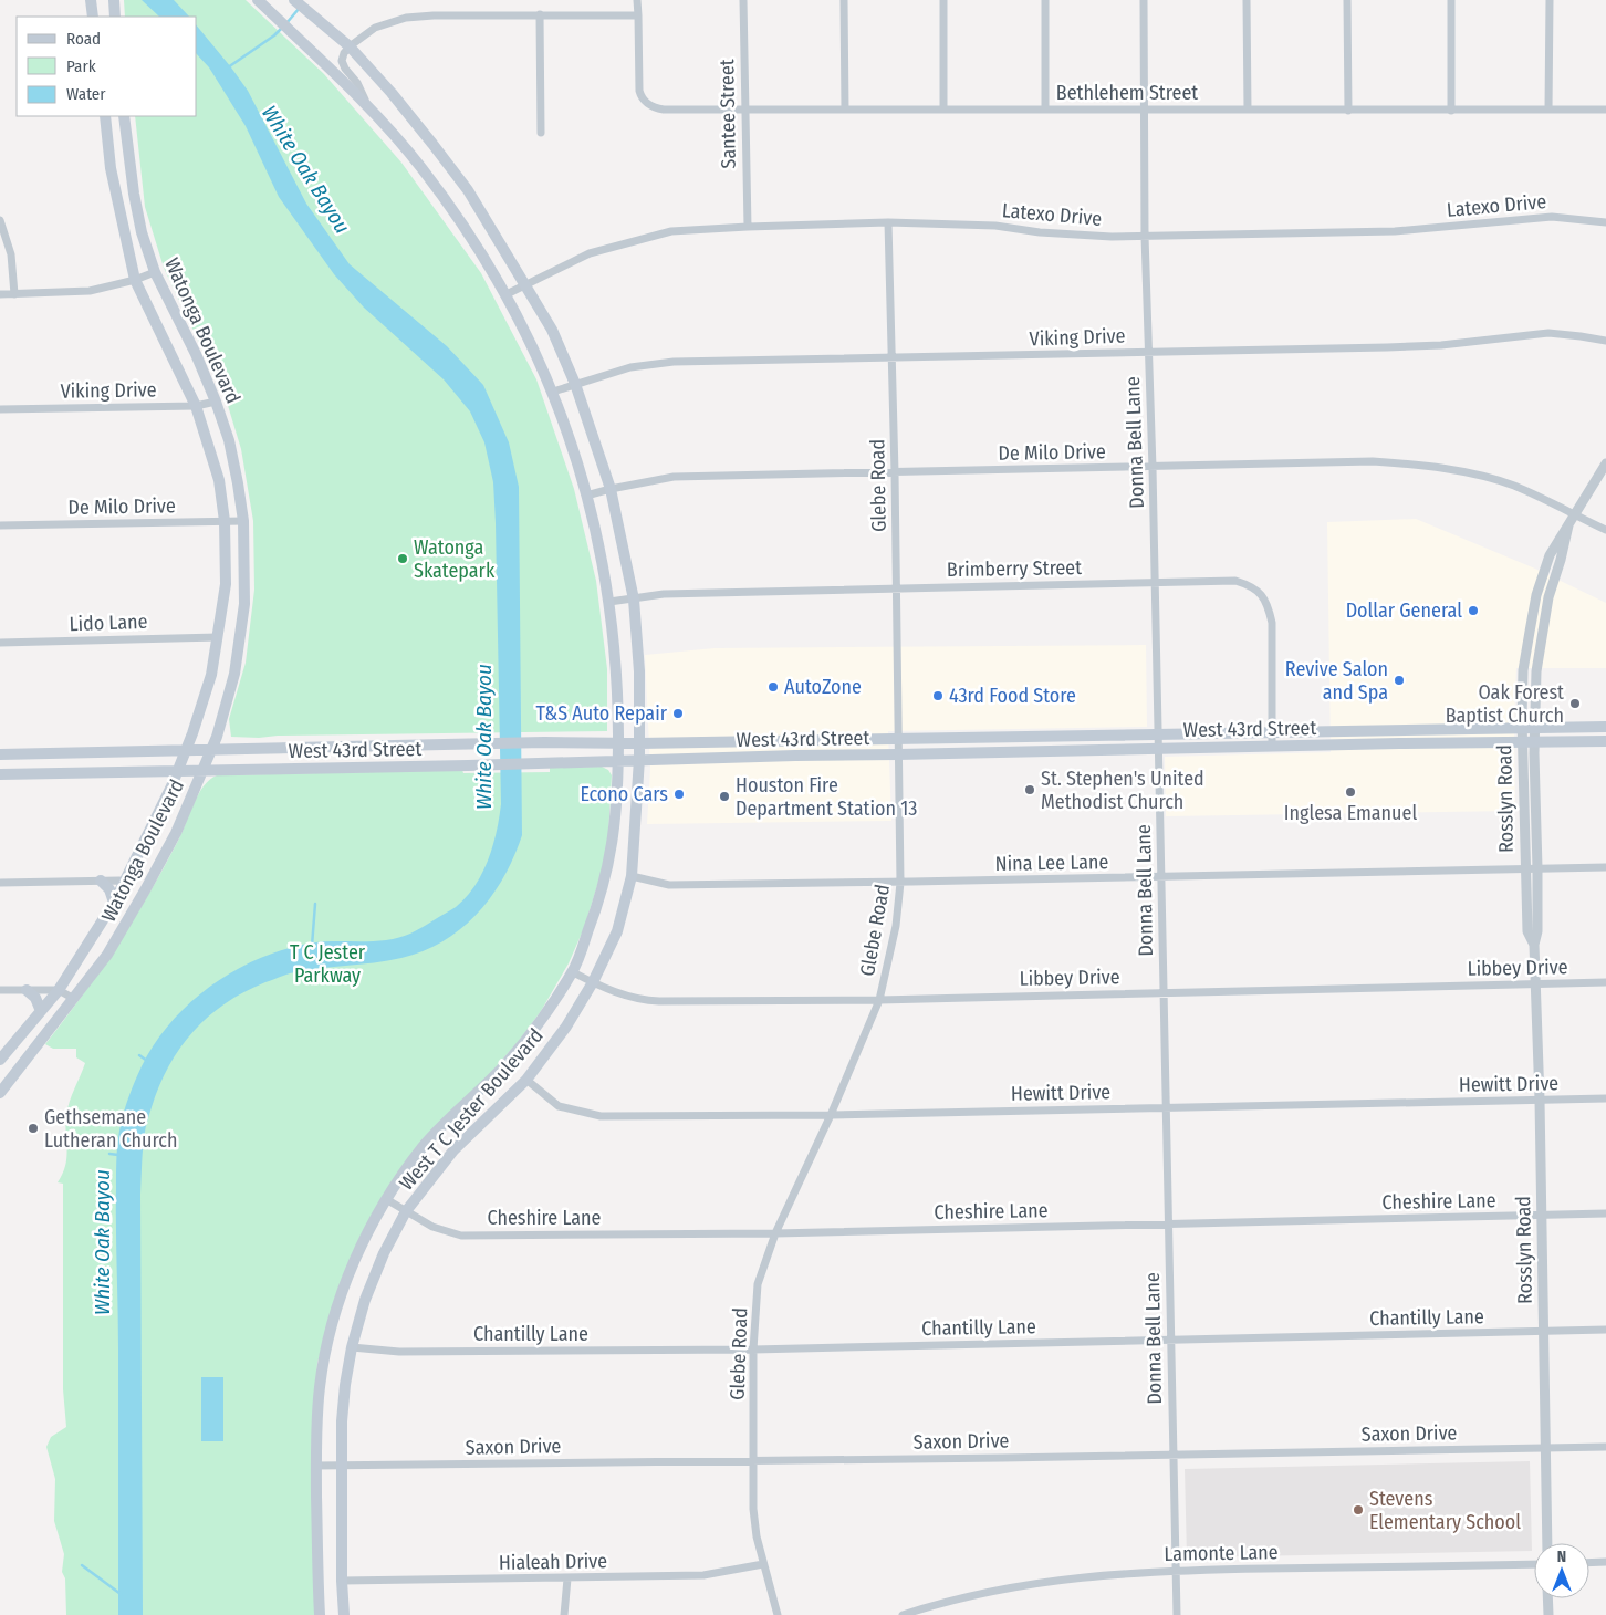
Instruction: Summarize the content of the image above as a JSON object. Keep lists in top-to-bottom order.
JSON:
{
  "streets": {
    "main road": ["Watonga Boulevard", "West 43rd Street", "West T C Jester Boulevard"],
    "street": [
      "Bethlehem Street",
      "Santee Street",
      "Latexo Drive",
      "Viking Drive",
      "Donna Bell Lane",
      "De Milo Drive",
      "Glebe Road",
      "Brimberry Street",
      "Lido Lane",
      "Rosslyn Road",
      "Nina Lee Lane",
      "Libbey Drive",
      "Hewitt Drive",
      "Cheshire Lane",
      "Chantilly Lane",
      "Saxon Drive",
      "Lamonte Lane",
      "Hialeah Drive"
    ]
  },
  "crossings": [
    ["Bethlehem Street", "Santee Street"],
    ["Bethlehem Street", "Donna Bell Lane"],
    ["Santee Street", "Latexo Drive"],
    ["Latexo Drive", "Donna Bell Lane"],
    ["Latexo Drive", "Glebe Road"],
    ["Latexo Drive", "West T C Jester Boulevard"],
    ["Watonga Boulevard", "Viking Drive"],
    ["Watonga Boulevard", "De Milo Drive"],
    ["Watonga Boulevard", "Lido Lane"],
    ["Watonga Boulevard", "West 43rd Street"],
    ["Viking Drive", "Donna Bell Lane"],
    ["Viking Drive", "Glebe Road"],
    ["Viking Drive", "West T C Jester Boulevard"],
    ["Donna Bell Lane", "De Milo Drive"],
    ["Donna Bell Lane", "Brimberry Street"],
    ["Donna Bell Lane", "West 43rd Street"],
    ["Donna Bell Lane", "Nina Lee Lane"],
    ["Donna Bell Lane", "Libbey Drive"],
    ["Donna Bell Lane", "Hewitt Drive"],
    ["Donna Bell Lane", "Cheshire Lane"],
    ["Donna Bell Lane", "Chantilly Lane"],
    ["Donna Bell Lane", "Saxon Drive"],
    ["Donna Bell Lane", "Lamonte Lane"],
    ["De Milo Drive", "Glebe Road"],
    ["De Milo Drive", "Rosslyn Road"],
    ["De Milo Drive", "West T C Jester Boulevard"],
    ["Glebe Road", "Brimberry Street"],
    ["Glebe Road", "West 43rd Street"],
    ["Glebe Road", "Nina Lee Lane"],
    ["Glebe Road", "Libbey Drive"],
    ["Glebe Road", "Hewitt Drive"],
    ["Glebe Road", "Cheshire Lane"],
    ["Glebe Road", "Chantilly Lane"],
    ["Glebe Road", "Saxon Drive"],
    ["Glebe Road", "Hialeah Drive"],
    ["Brimberry Street", "West 43rd Street"],
    ["Brimberry Street", "West T C Jester Boulevard"],
    ["West 43rd Street", "Rosslyn Road"],
    ["West 43rd Street", "West T C Jester Boulevard"],
    ["Rosslyn Road", "Nina Lee Lane"],
    ["Rosslyn Road", "Libbey Drive"],
    ["Rosslyn Road", "Hewitt Drive"],
    ["Rosslyn Road", "Cheshire Lane"],
    ["Rosslyn Road", "Chantilly Lane"],
    ["Rosslyn Road", "Saxon Drive"],
    ["Nina Lee Lane", "West T C Jester Boulevard"],
    ["Libbey Drive", "West T C Jester Boulevard"],
    ["Hewitt Drive", "West T C Jester Boulevard"],
    ["West T C Jester Boulevard", "Cheshire Lane"],
    ["West T C Jester Boulevard", "Chantilly Lane"],
    ["West T C Jester Boulevard", "Saxon Drive"],
    ["West T C Jester Boulevard", "Hialeah Drive"]
  ],
  "water": ["White Oak Bayou"],
  "parks": ["T C Jester Parkway"],
  "places": [
    "Watonga Skatepark",
    "Dollar General",
    "Revive Salon and Spa",
    "AutoZone",
    "43rd Food Store",
    "Oak Forest Baptist Church",
    "T&S Auto Repair",
    "St. Stephen's United Methodist Church",
    "Inglesa Emanuel",
    "Econo Cars",
    "Houston Fire Department Station 13",
    "Gethsemane Lutheran Church",
    "Stevens Elementary School"
  ],
  "legend": ["Road", "Park", "Water"],
  "north": "top"
}
